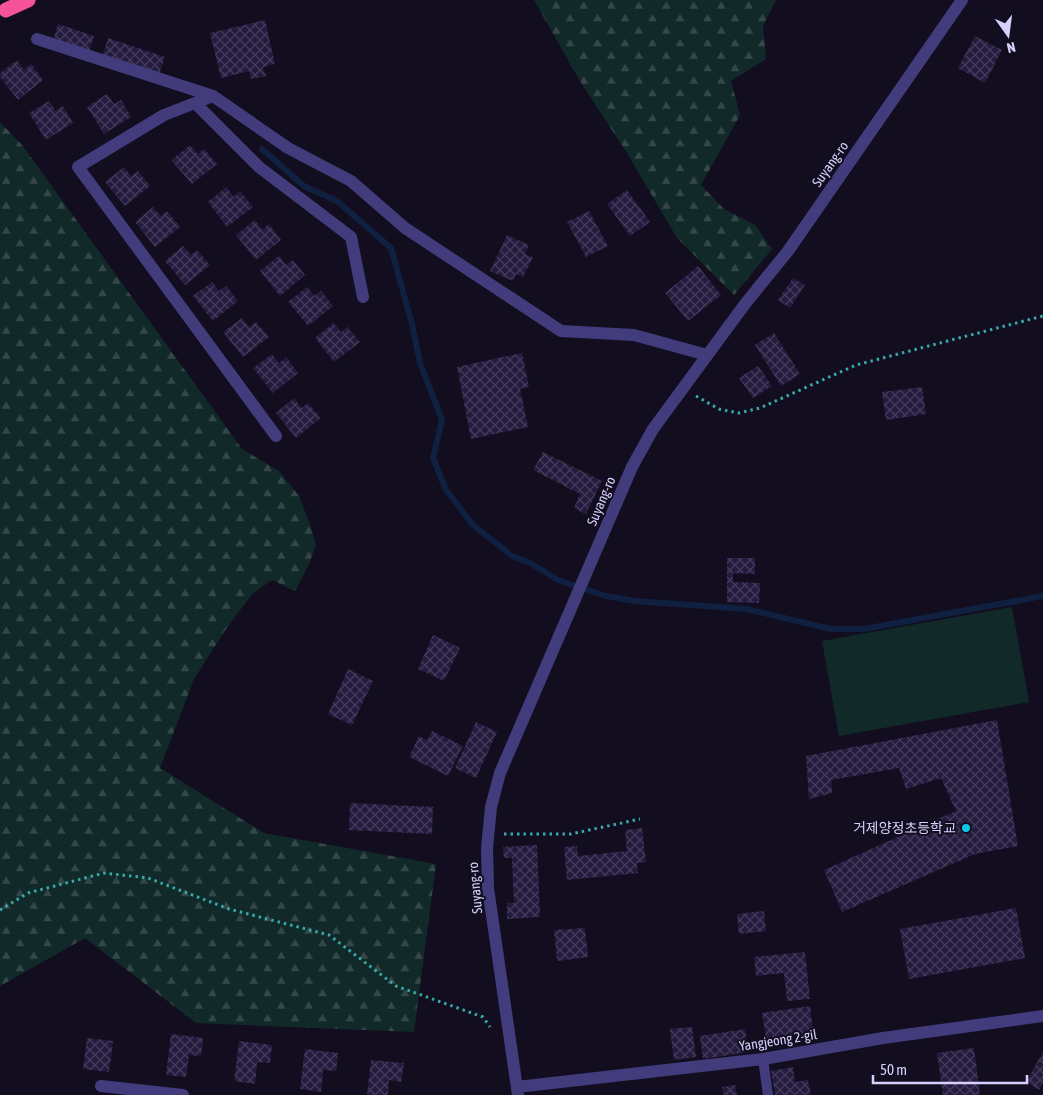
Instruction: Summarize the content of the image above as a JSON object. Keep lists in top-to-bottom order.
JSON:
{
  "streets": {
    "street": ["Suyang-ro", "Yangjeong 2-gil"]
  },
  "crossings": [
    ["Suyang-ro", "Yangjeong 2-gil"]
  ],
  "places": ["거제양정초등학교"],
  "scale_bar": "50 m",
  "north": "bottom"
}
